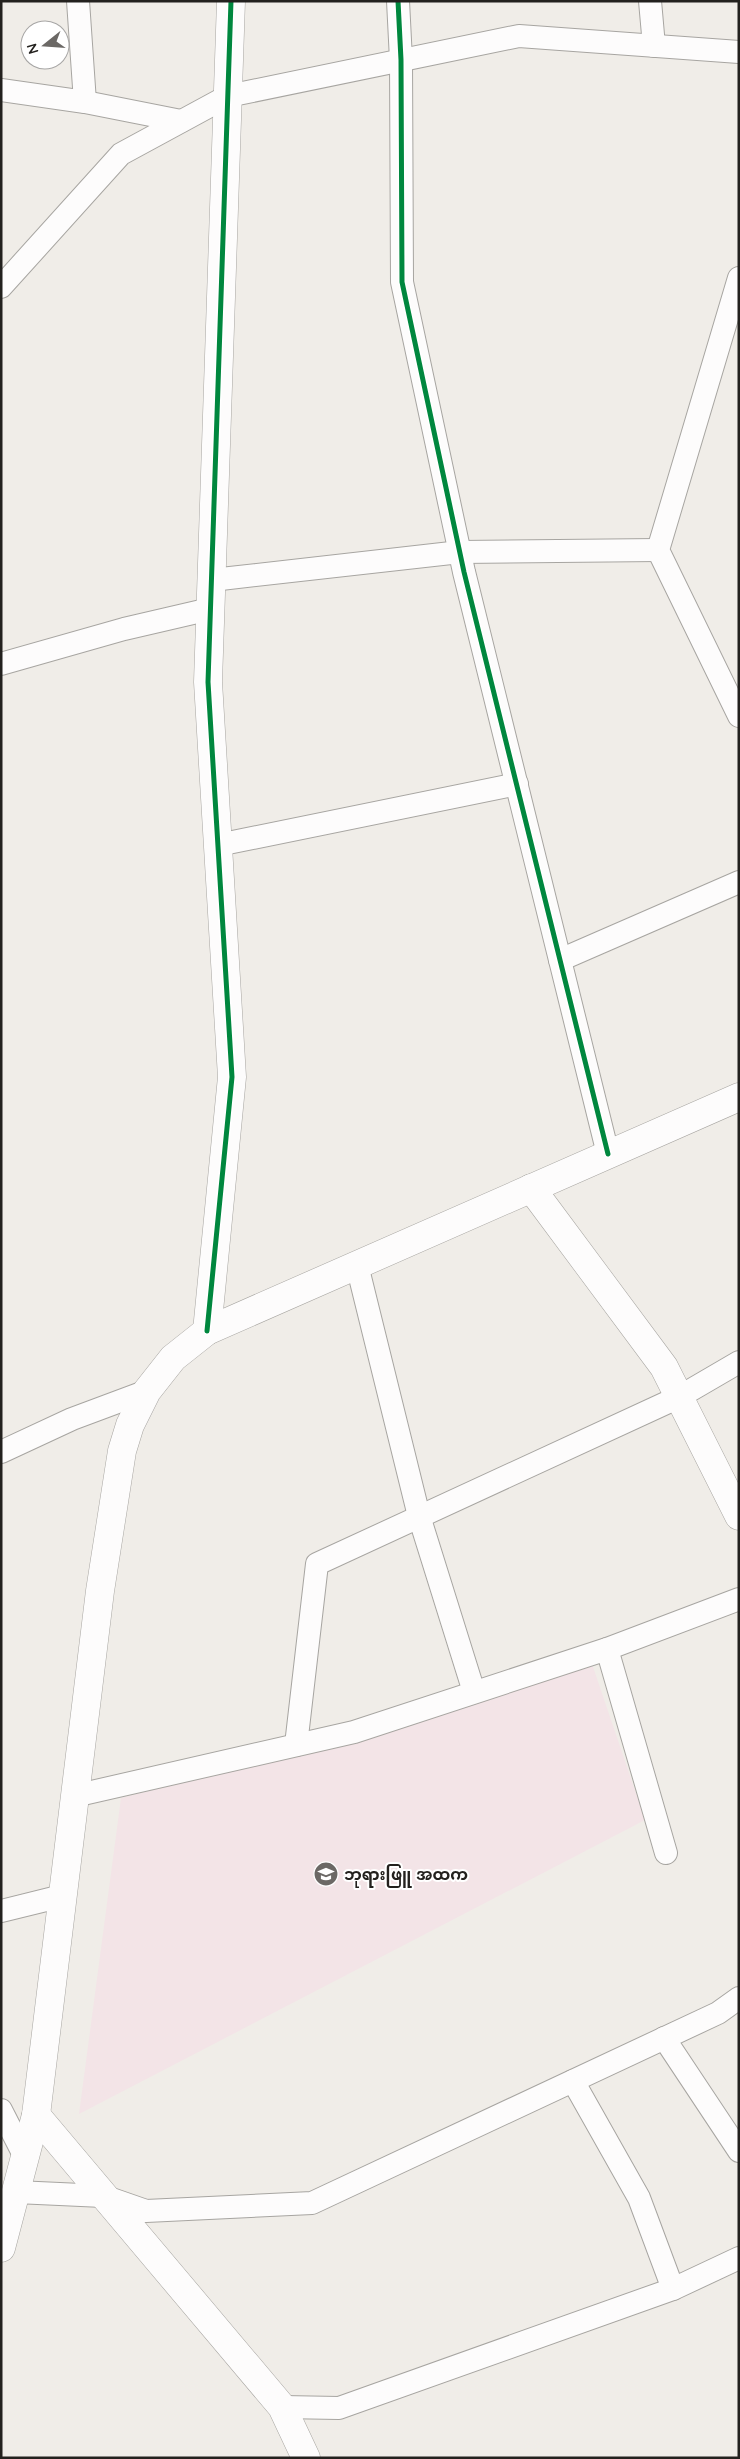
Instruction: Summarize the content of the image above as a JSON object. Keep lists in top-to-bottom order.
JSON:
{
  "places": {
    "school or university": ["ဘုရားဖြူ အထက"]
  },
  "north": "left"
}
